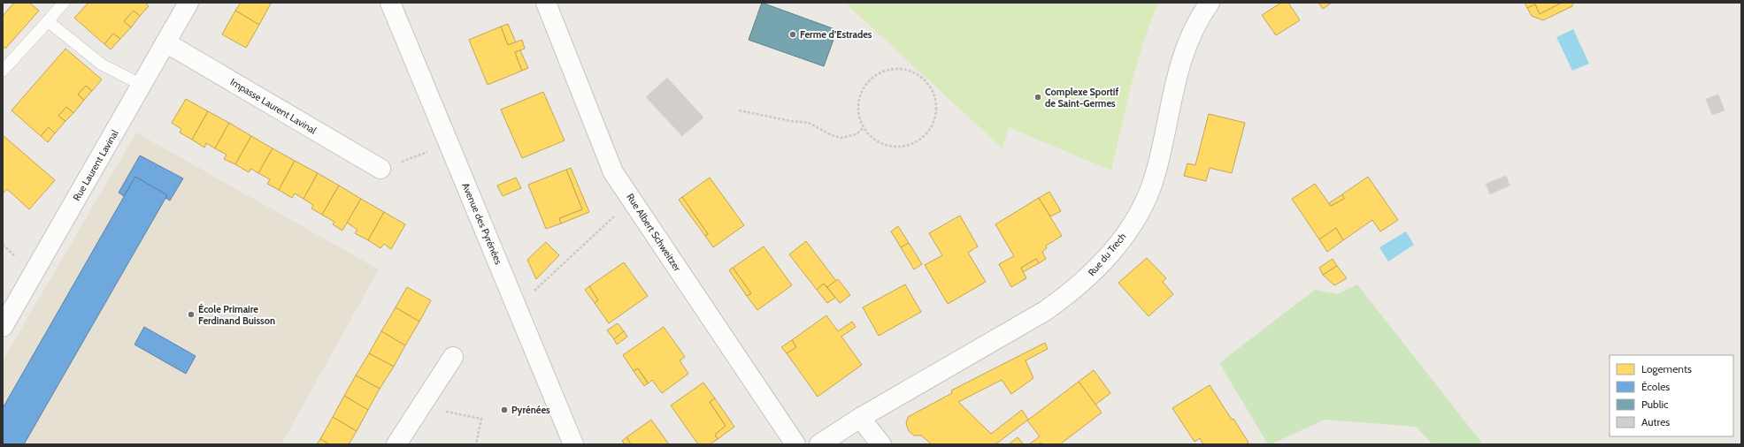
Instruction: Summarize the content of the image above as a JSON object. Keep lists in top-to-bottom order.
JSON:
{
  "streets": {
    "street": [
      "Impasse Laurent Lavinal",
      "Rue Laurent Lavinal",
      "Avenue des Pyrénées",
      "Rue Albert Schweitzer",
      "Rue du Trech"
    ]
  },
  "crossings": [
    ["Impasse Laurent Lavinal", "Rue Laurent Lavinal"]
  ],
  "places": [
    "Ferme d’Estrades",
    "Complexe Sportif de Saint-Germes",
    "École Primaire Ferdinand Buisson",
    "Pyrénées"
  ],
  "legend": [
    "Logements",
    "Écoles",
    "Public",
    "Autres"
  ]
}
